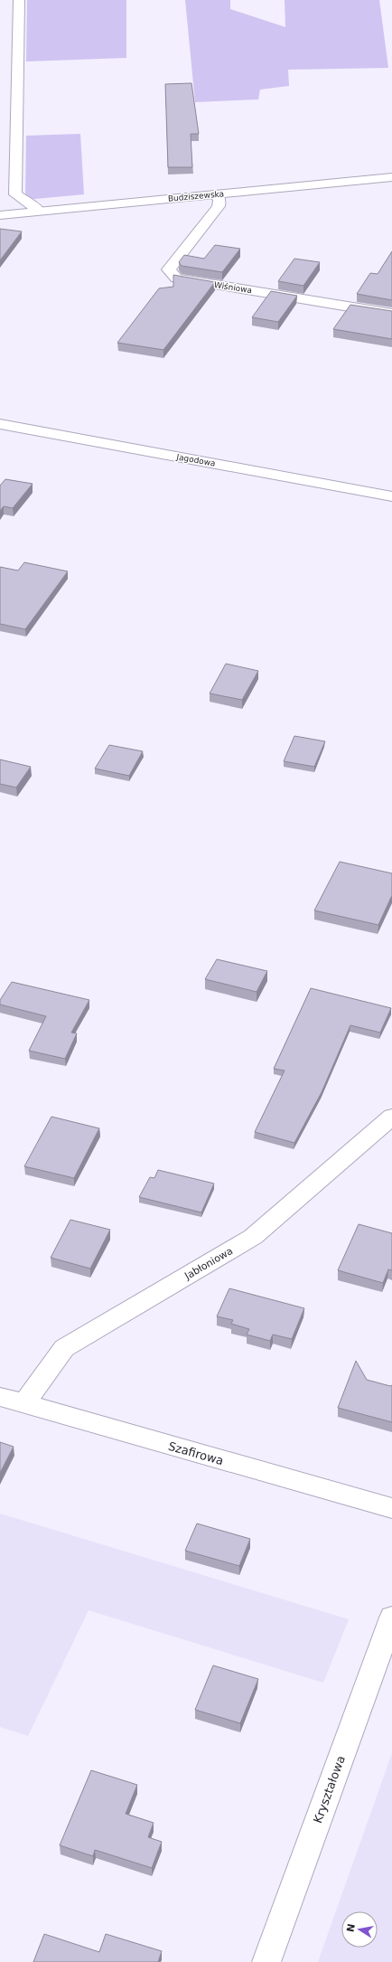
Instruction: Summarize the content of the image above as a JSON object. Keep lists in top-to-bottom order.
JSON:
{
  "streets": {
    "street": [
      "Budziszewska",
      "Wiśniowa",
      "Jagodowa",
      "Jabłoniowa",
      "Szafirowa",
      "Kryształowa"
    ]
  },
  "crossings": [
    ["Budziszewska", "Wiśniowa"],
    ["Jabłoniowa", "Szafirowa"]
  ],
  "north": "left"
}
